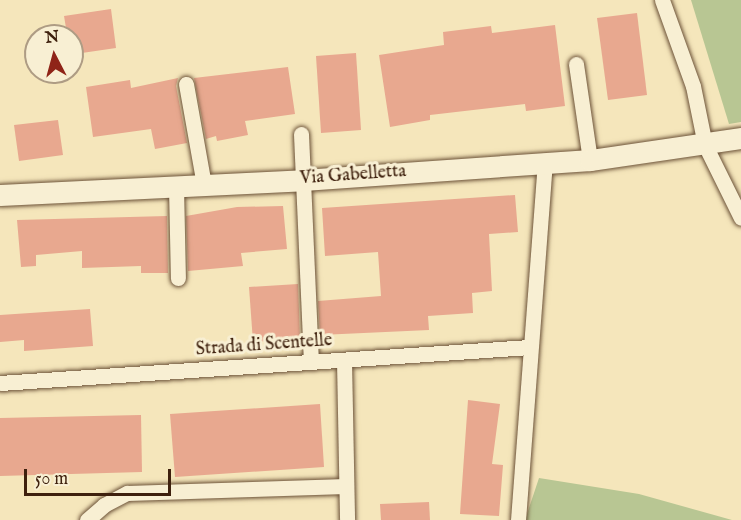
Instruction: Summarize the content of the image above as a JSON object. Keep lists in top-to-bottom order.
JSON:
{
  "streets": {
    "street": ["Via Gabelletta", "Strada di Scentelle"]
  },
  "scale_bar": "50 m",
  "north": "top"
}
